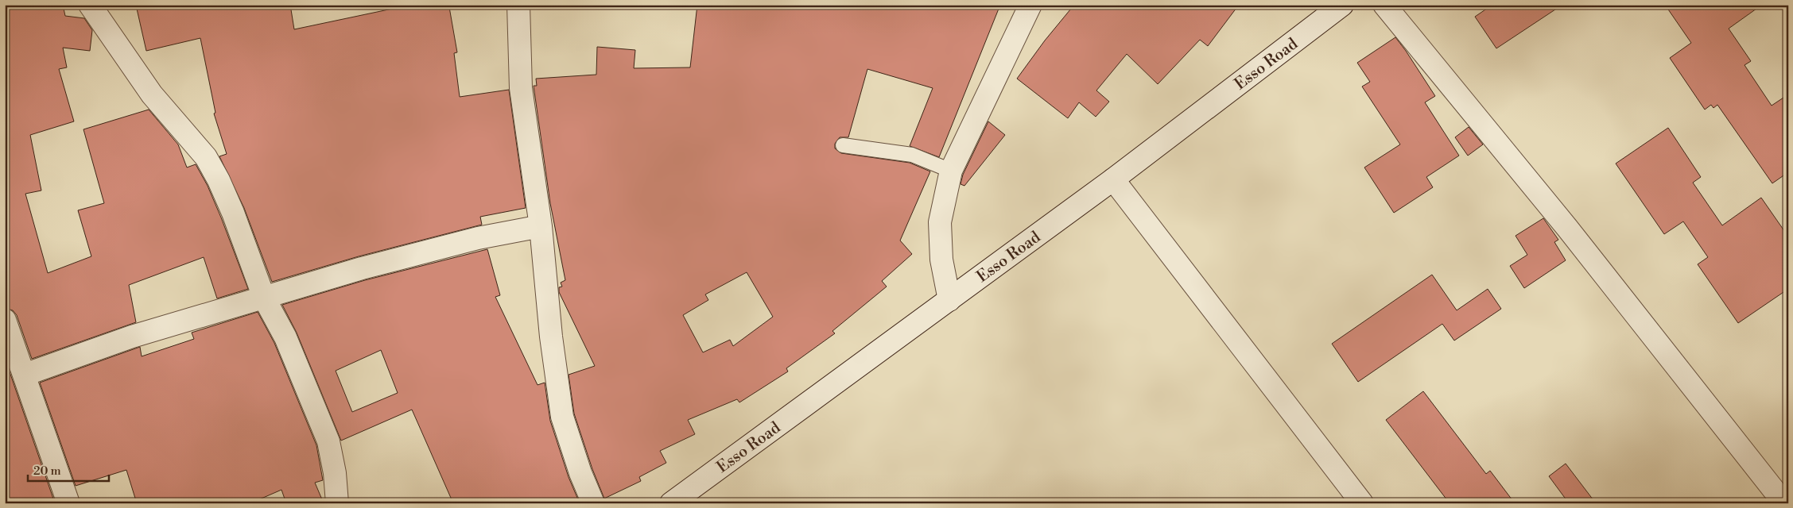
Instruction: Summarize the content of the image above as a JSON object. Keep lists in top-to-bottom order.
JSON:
{
  "streets": {
    "street": ["Esso Road"]
  },
  "scale_bar": "20 m"
}
